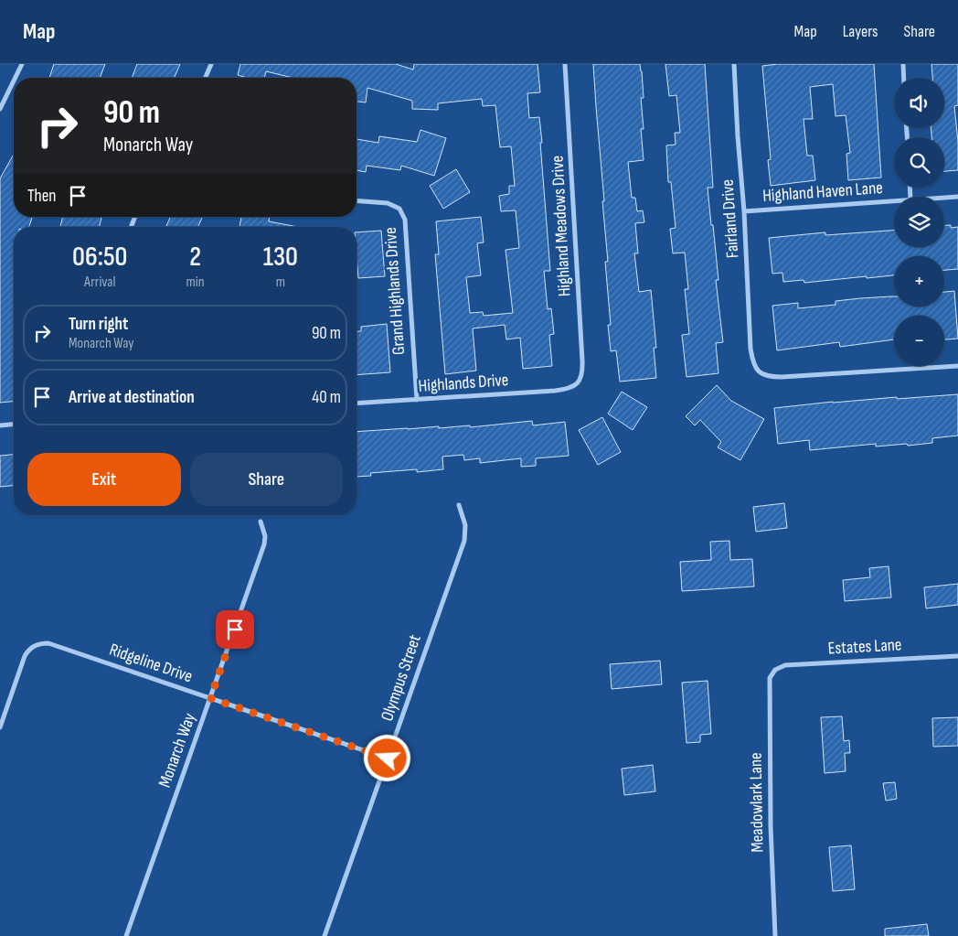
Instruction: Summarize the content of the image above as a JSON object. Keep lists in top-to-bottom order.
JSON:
{
  "streets": {
    "street": [
      "Highland Haven Lane",
      "Fairland Drive",
      "Highland Meadows Drive",
      "Grand Highlands Drive",
      "Highlands Drive",
      "Estates Lane",
      "Ridgeline Drive",
      "Olympus Street",
      "Monarch Way",
      "Meadowlark Lane"
    ]
  },
  "crossings": [
    ["Highland Haven Lane", "Fairland Drive"],
    ["Highland Meadows Drive", "Highlands Drive"],
    ["Grand Highlands Drive", "Highlands Drive"],
    ["Estates Lane", "Meadowlark Lane"],
    ["Ridgeline Drive", "Olympus Street"],
    ["Ridgeline Drive", "Monarch Way"]
  ],
  "page": {
    "header": "Map",
    "nav": ["Map", "Layers", "Share"],
    "map_buttons": ["+", "−"],
    "turn": ["90 m", "Monarch Way"],
    "then": "Then",
    "eta": [
      "06:50",
      "Arrival",
      "2",
      "min",
      "130",
      "m"
    ],
    "list": [
      {
        "name": "Turn right",
        "note": "Monarch Way",
        "value": "90 m"
      },
      {
        "name": "Arrive at destination",
        "value": "40 m"
      }
    ],
    "buttons": ["Exit", "Share"]
  }
}
